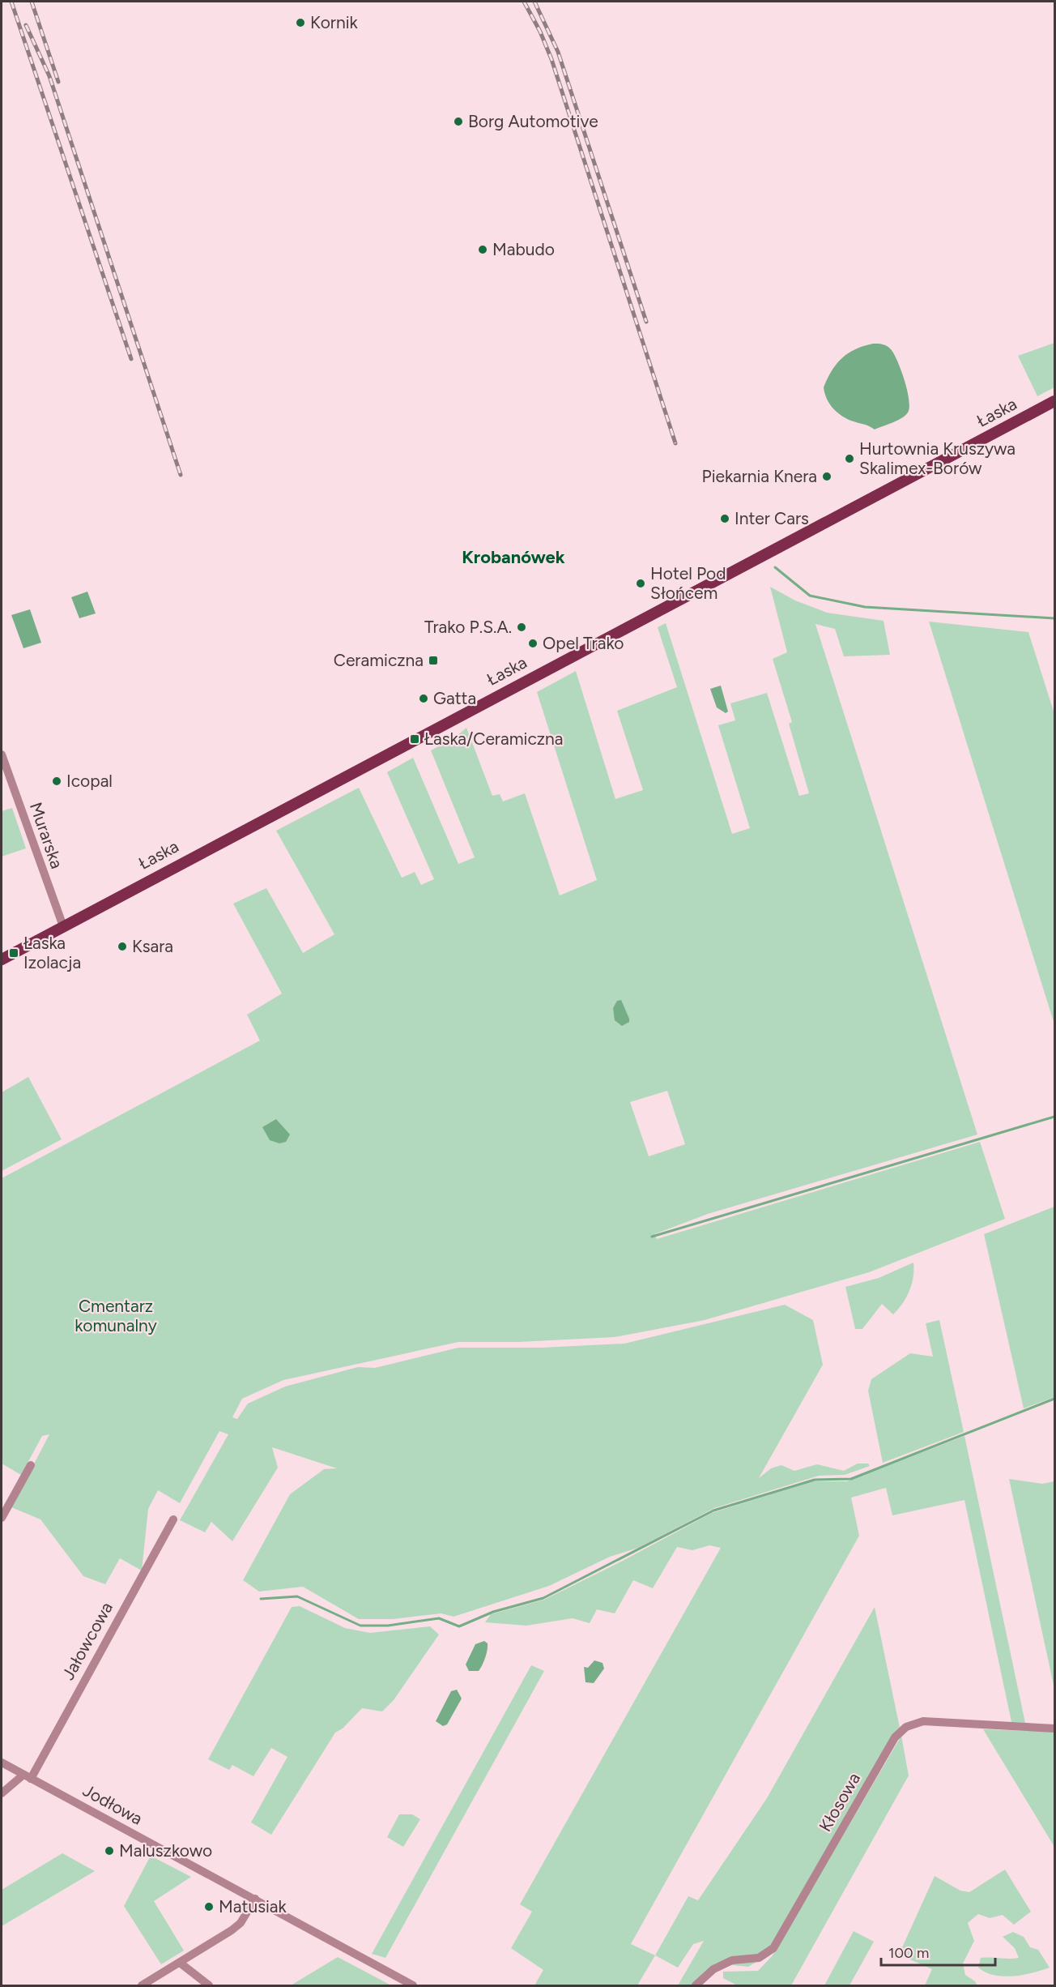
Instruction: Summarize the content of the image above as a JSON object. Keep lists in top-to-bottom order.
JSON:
{
  "streets": {
    "main road": ["Łaska"],
    "street": [
      "Murarska",
      "Jałowcowa",
      "Kłosowa",
      "Jodłowa"
    ]
  },
  "crossings": [
    ["Łaska", "Murarska"],
    ["Jałowcowa", "Jodłowa"]
  ],
  "districts": ["Krobanówek"],
  "parks": ["Cmentarz komunalny"],
  "places": {
    "other": [
      "Kornik",
      "Borg Automotive",
      "Mabudo",
      "Hurtownia Kruszywa Skalimex-Borów",
      "Piekarnia Knera",
      "Inter Cars",
      "Hotel Pod Słońcem",
      "Trako P.S.A.",
      "Opel Trako",
      "Gatta",
      "Icopal",
      "Ksara",
      "Maluszkowo",
      "Matusiak"
    ],
    "transit": ["Ceramiczna", "Łaska/Ceramiczna", "Łaska Izolacja"]
  },
  "scale_bar": "100 m"
}
